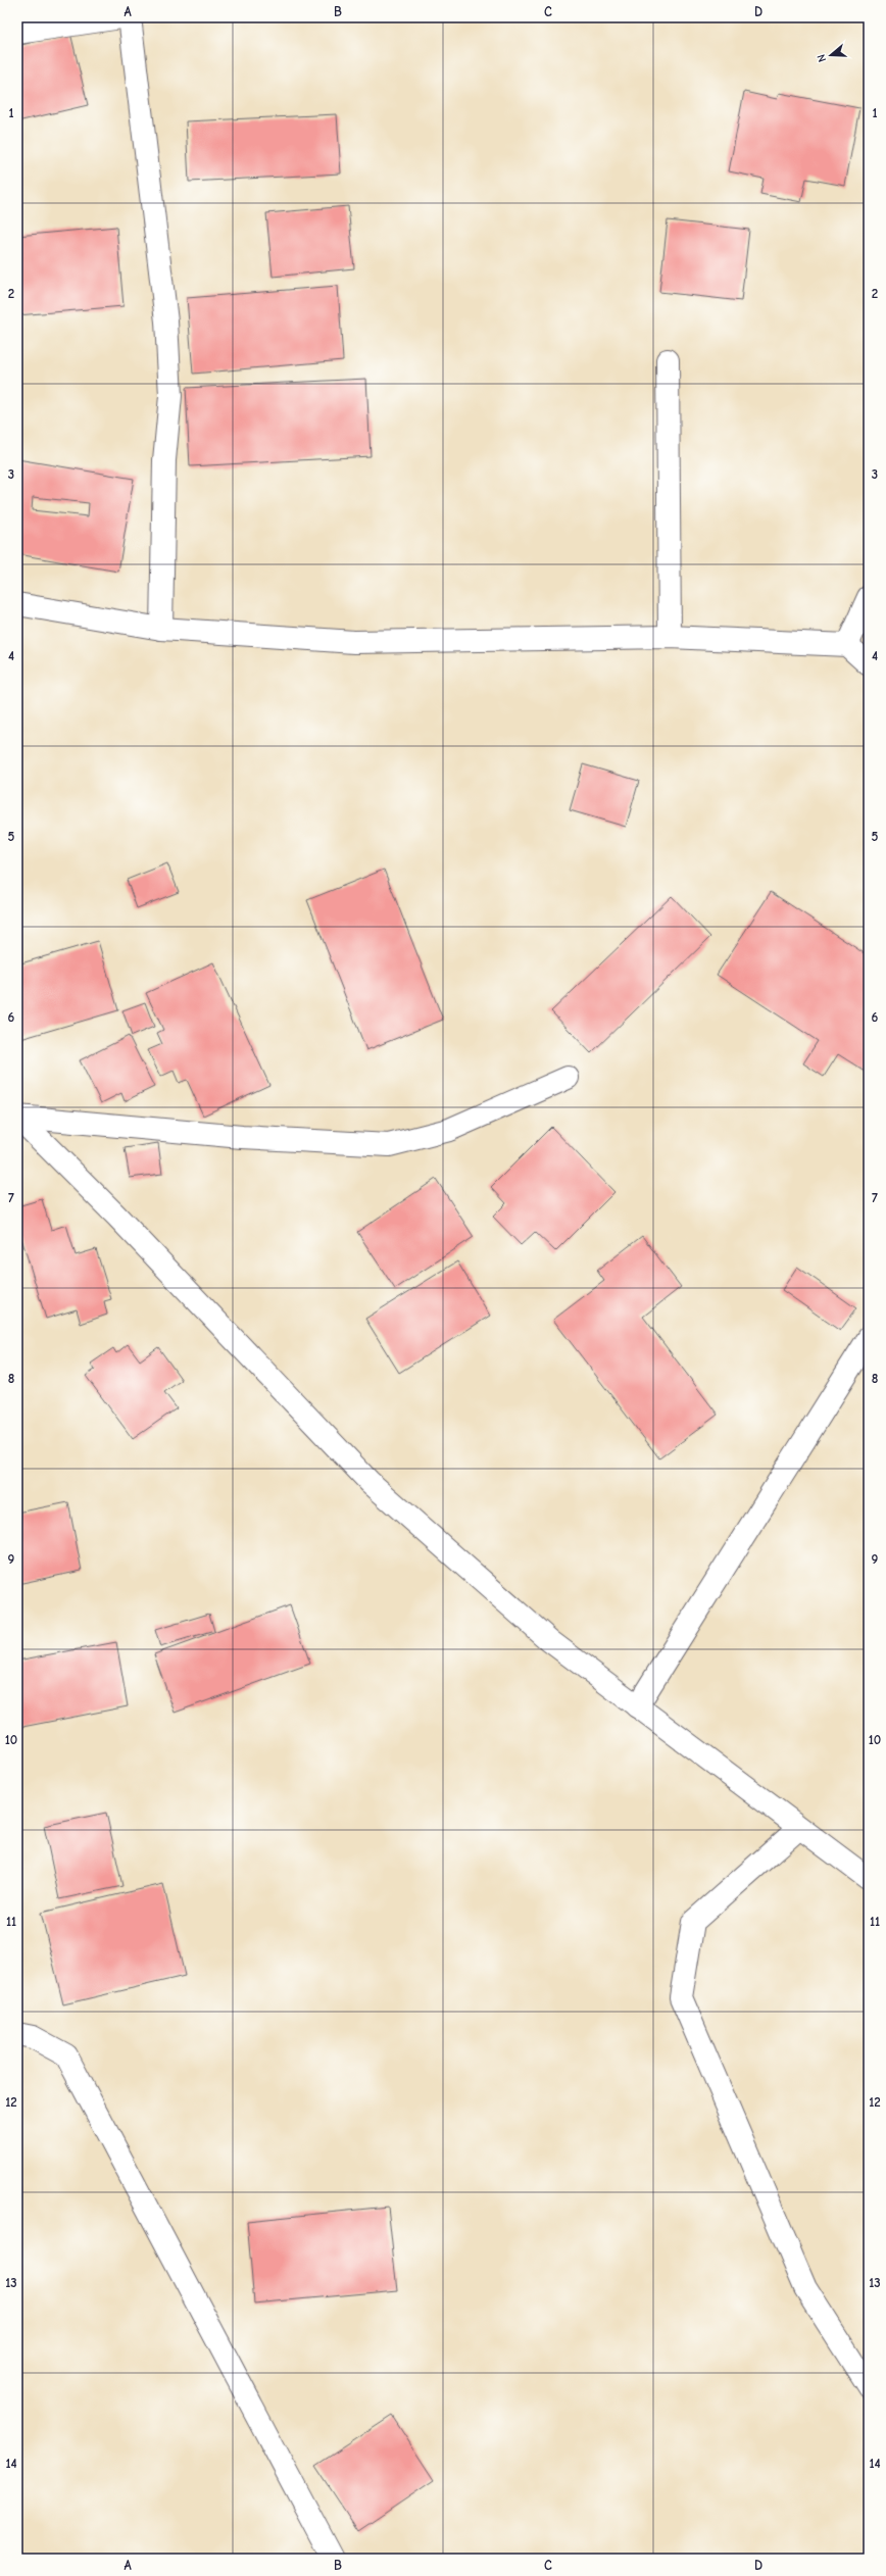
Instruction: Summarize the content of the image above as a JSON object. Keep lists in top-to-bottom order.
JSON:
{
  "north": "left",
  "grid": {
    "columns": [
      "A",
      "B",
      "C",
      "D"
    ],
    "rows": [
      "1",
      "2",
      "3",
      "4",
      "5",
      "6",
      "7",
      "8",
      "9",
      "10",
      "11",
      "12",
      "13",
      "14"
    ]
  }
}
